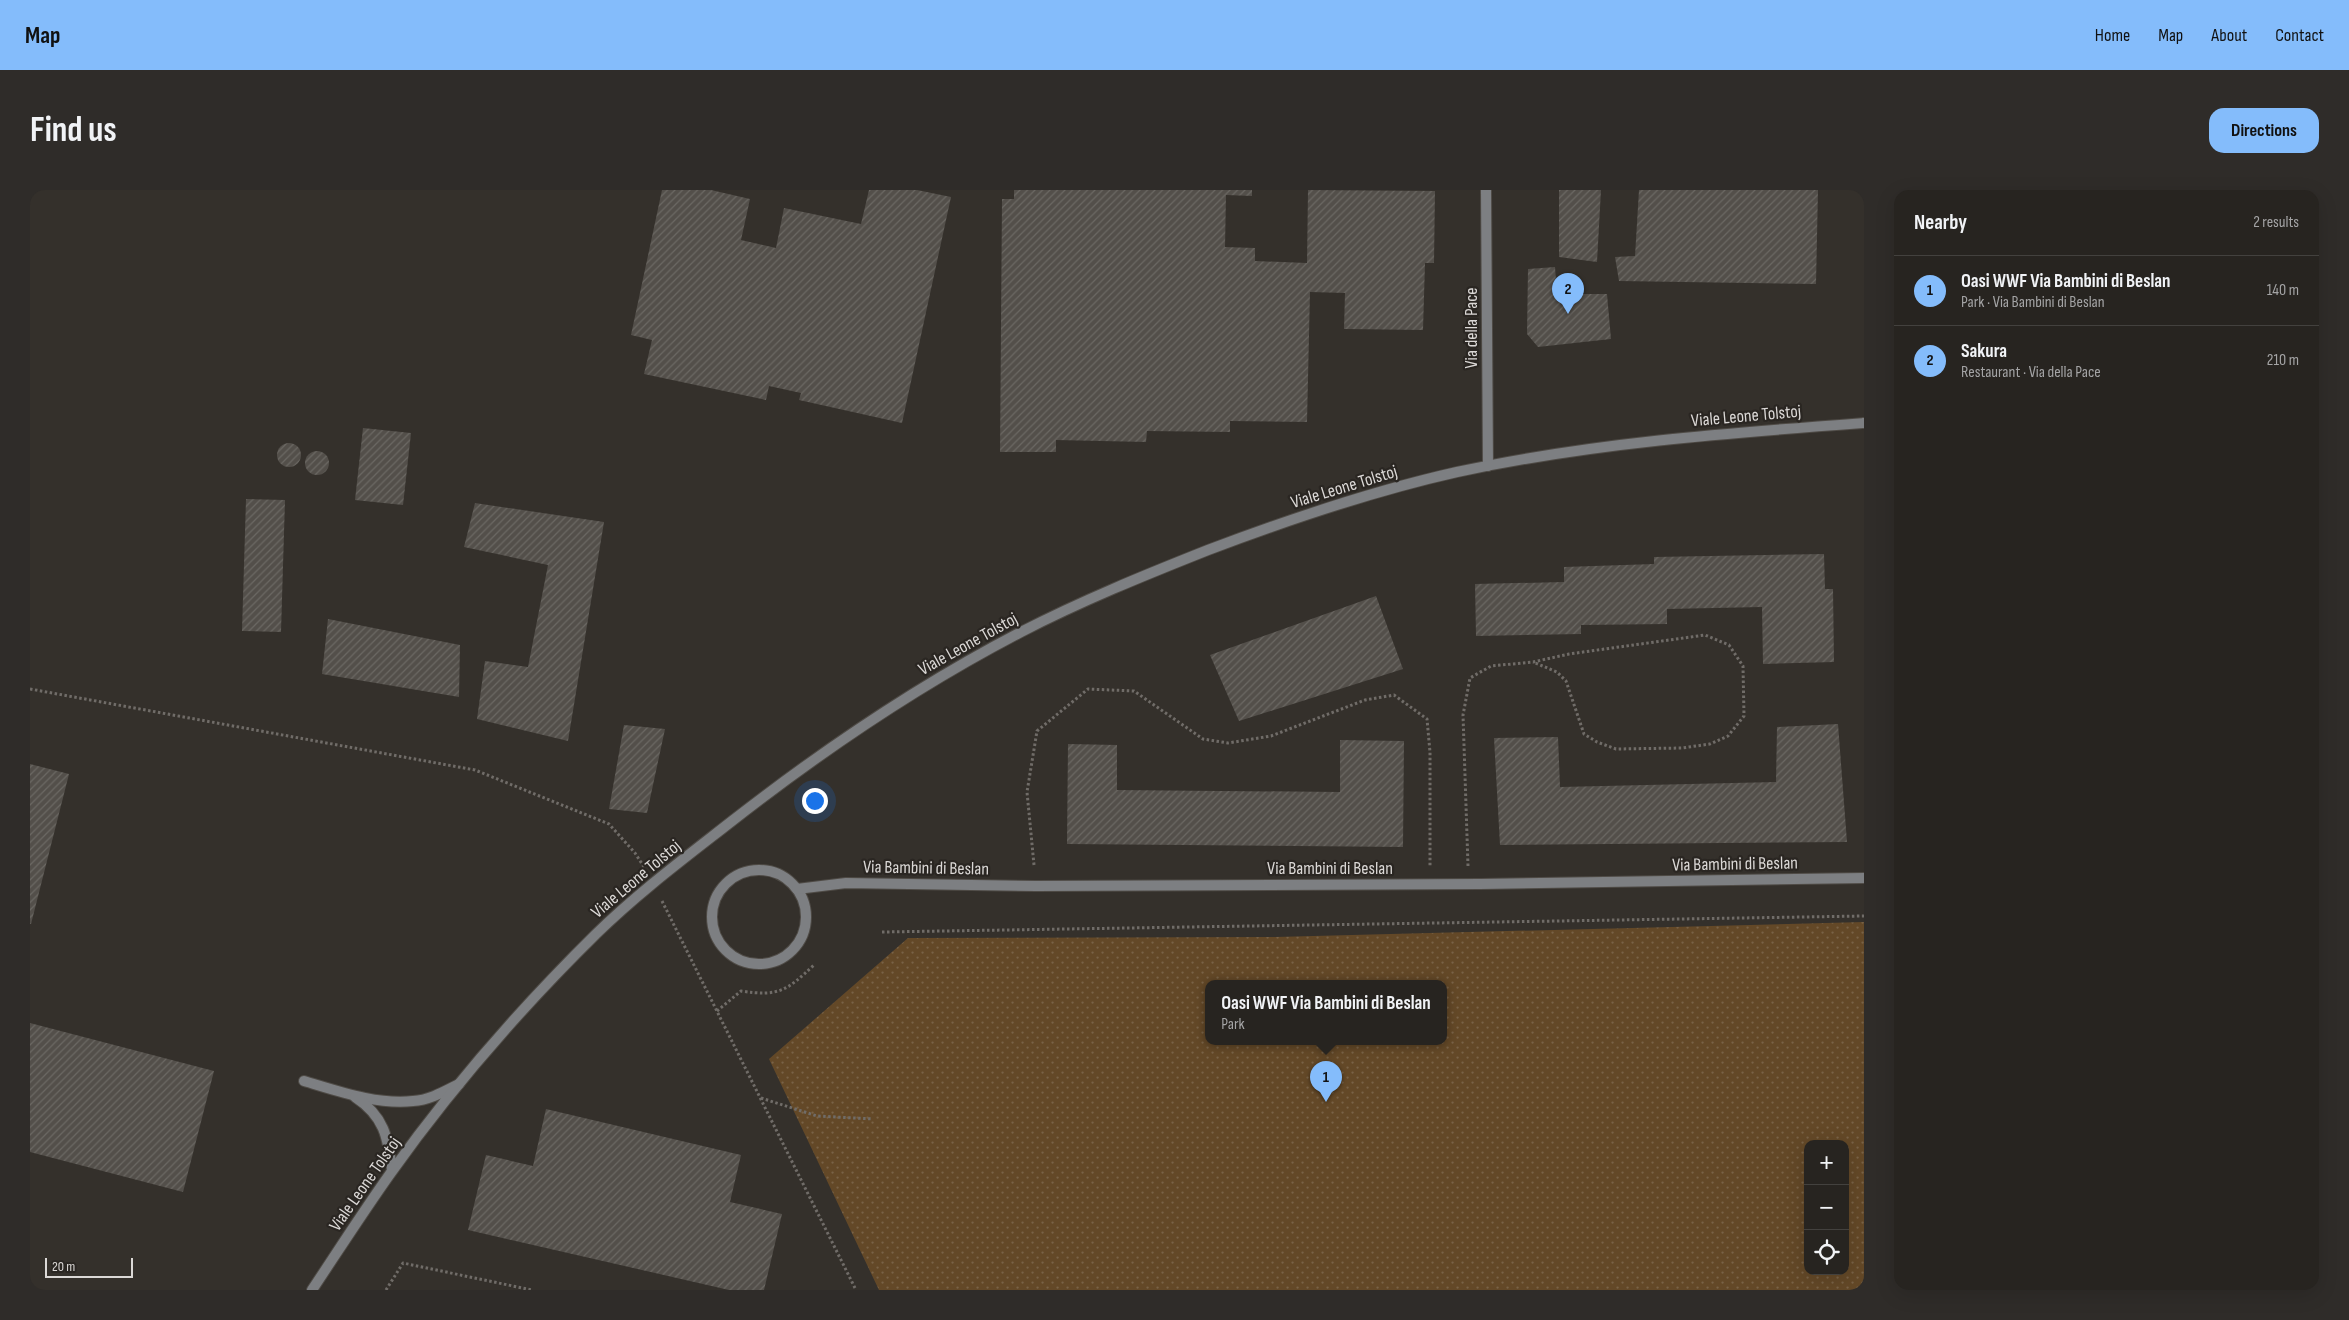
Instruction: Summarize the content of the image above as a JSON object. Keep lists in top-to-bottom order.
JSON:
{
  "streets": {
    "street": ["Via della Pace", "Viale Leone Tolstoj", "Via Bambini di Beslan"]
  },
  "crossings": [
    ["Via della Pace", "Viale Leone Tolstoj"]
  ],
  "scale_bar": "20 m",
  "page": {
    "header": "Map",
    "nav": [
      "Home",
      "Map",
      "About",
      "Contact"
    ],
    "buttons": "Directions",
    "title": "Find us",
    "heading": ["Nearby", "2 results"],
    "list": [
      {
        "mark": "1",
        "name": "Oasi WWF Via Bambini di Beslan",
        "note": "Park · Via Bambini di Beslan",
        "value": "140 m"
      },
      {
        "mark": "2",
        "name": "Sakura",
        "note": "Restaurant · Via della Pace",
        "value": "210 m"
      }
    ],
    "pins": ["2", "1"],
    "popup": ["Oasi WWF Via Bambini di Beslan", "Park"],
    "map_buttons": ["+", "−"],
    "scale": "20 m"
  }
}
